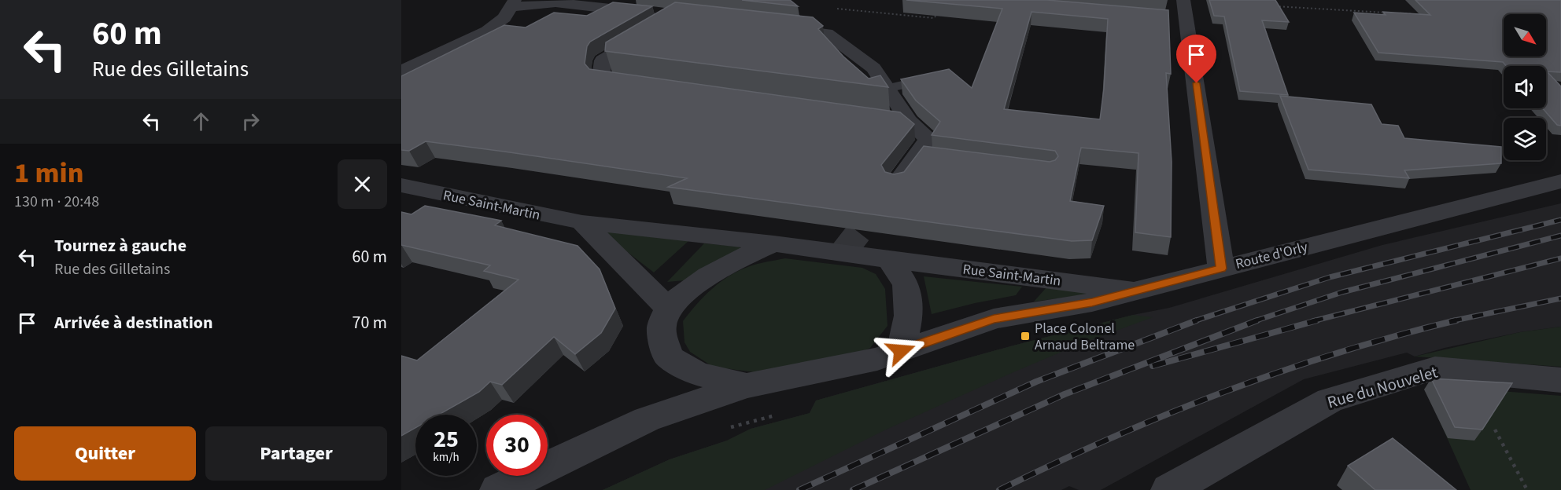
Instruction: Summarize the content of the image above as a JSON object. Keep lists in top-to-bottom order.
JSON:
{
  "streets": {
    "street": ["Rue Saint-Martin", "Route d'Orly", "Rue du Nouvelet"]
  },
  "crossings": [
    ["Rue Saint-Martin", "Route d'Orly"]
  ],
  "places": {
    "transit": ["Place Colonel Arnaud Beltrame"]
  },
  "north": "bottom right",
  "page": {
    "turn": ["60 m", "Rue des Gilletains"],
    "heading": ["1 min", "130 m · 20:48"],
    "list": [
      {
        "name": "Tournez à gauche",
        "note": "Rue des Gilletains",
        "value": "60 m"
      },
      {
        "name": "Arrivée à destination",
        "value": "70 m"
      }
    ],
    "speed": "25 km/h",
    "limit": "30",
    "buttons": ["Quitter", "Partager"]
  }
}
